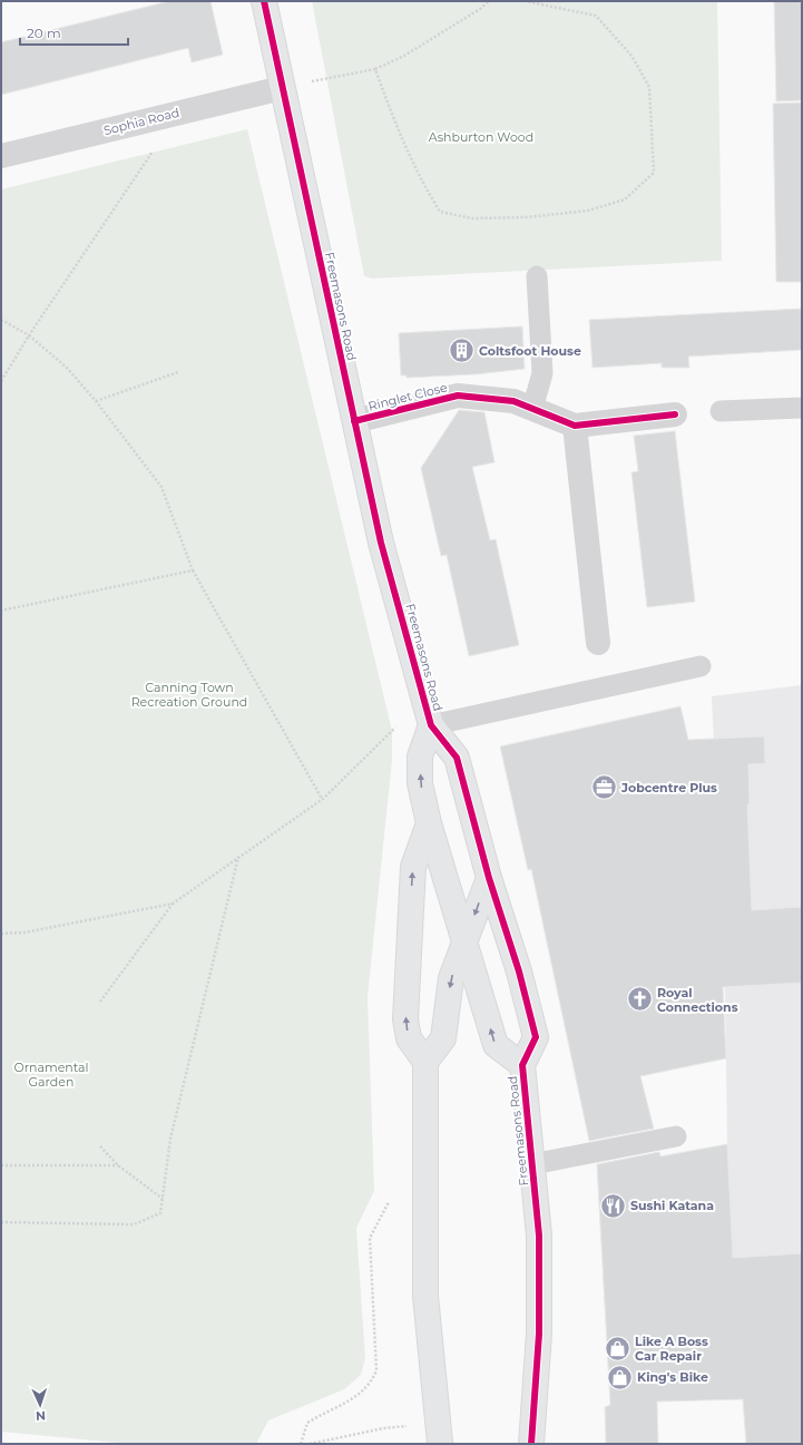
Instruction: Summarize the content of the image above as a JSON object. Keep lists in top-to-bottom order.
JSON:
{
  "streets": {
    "street": ["Sophia Road", "Freemasons Road", "Ringlet Close"]
  },
  "crossings": [
    ["Sophia Road", "Freemasons Road"],
    ["Freemasons Road", "Ringlet Close"]
  ],
  "parks": ["Ashburton Wood", "Canning Town Recreation Ground", "Ornamental Garden"],
  "places": {
    "building": ["Coltsfoot House"],
    "office": ["Jobcentre Plus"],
    "church": ["Royal Connections"],
    "restaurant": ["Sushi Katana"],
    "shop": ["Like A Boss Car Repair", "King's Bike"]
  },
  "scale_bar": "20 m",
  "north": "bottom"
}
